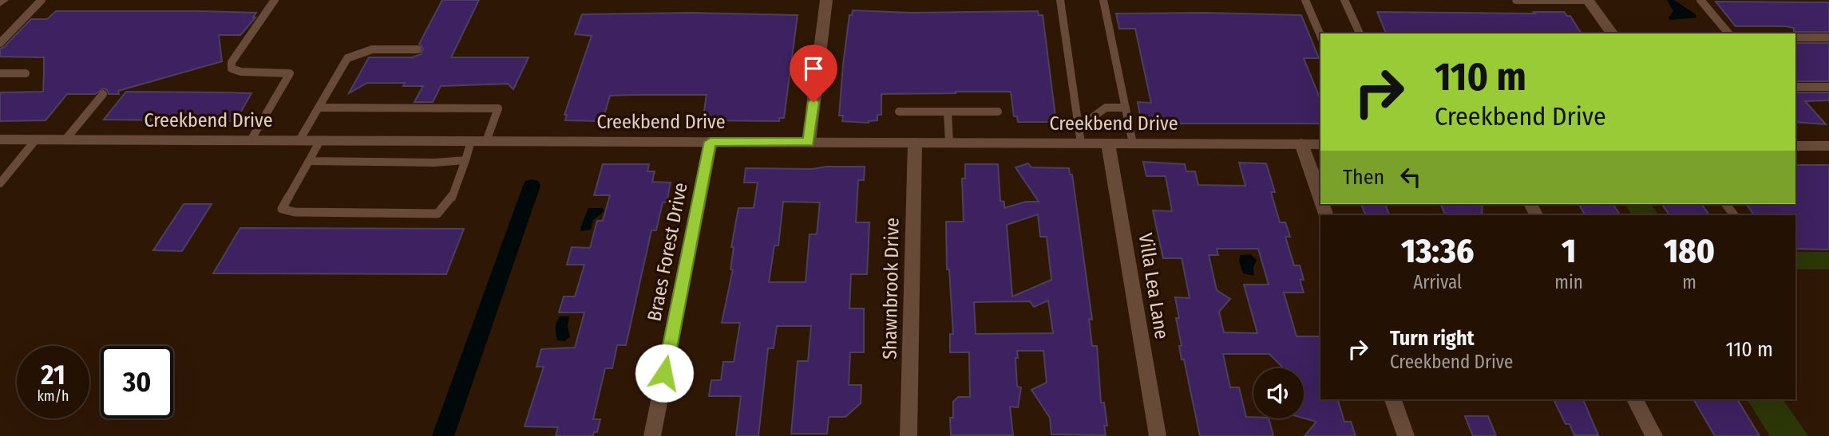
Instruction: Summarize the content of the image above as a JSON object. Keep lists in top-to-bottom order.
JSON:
{
  "streets": {
    "street": [
      "Creekbend Drive",
      "Braes Forest Drive",
      "Villa Lea Lane",
      "Shawnbrook Drive"
    ]
  },
  "crossings": [
    ["Creekbend Drive", "Braes Forest Drive"],
    ["Creekbend Drive", "Villa Lea Lane"],
    ["Creekbend Drive", "Shawnbrook Drive"]
  ],
  "page": {
    "turn": ["110 m", "Creekbend Drive"],
    "then": "Then",
    "eta": [
      "13:36",
      "Arrival",
      "1",
      "min",
      "180",
      "m"
    ],
    "list": [
      {
        "name": "Turn right",
        "note": "Creekbend Drive",
        "value": "110 m"
      }
    ],
    "speed": "21 km/h",
    "limit": "30"
  }
}
